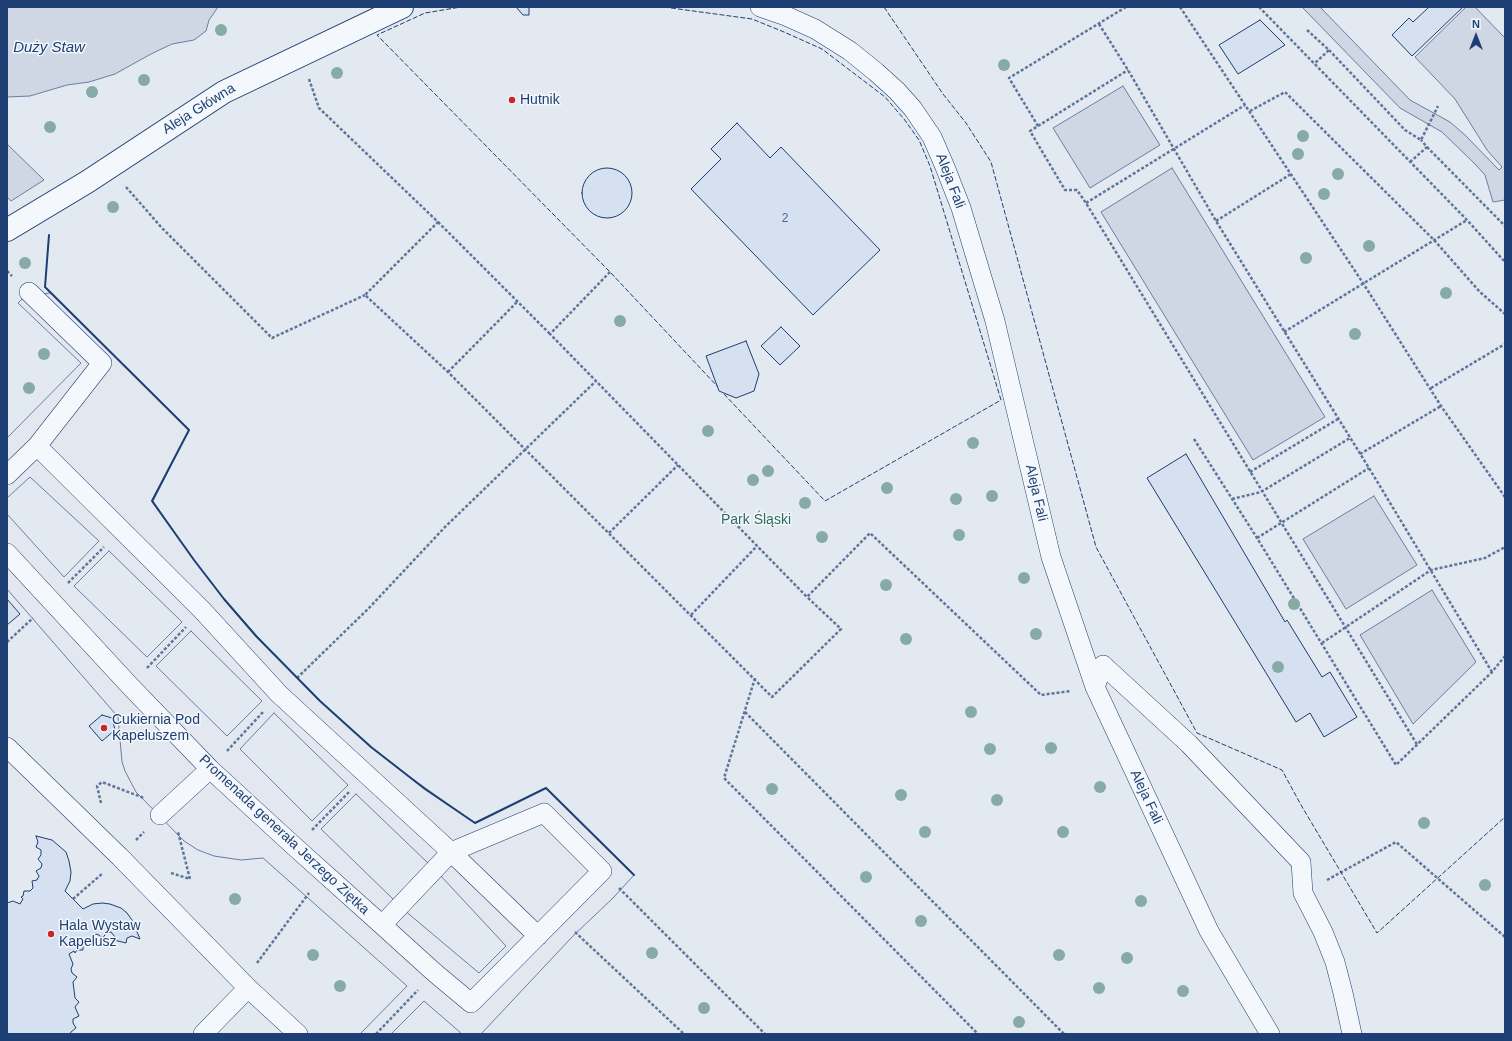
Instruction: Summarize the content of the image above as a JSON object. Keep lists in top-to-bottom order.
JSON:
{
  "streets": {
    "street": ["Aleja Główna", "Aleja Fali", "Promenada generała Jerzego Ziętka"]
  },
  "water": ["Duży Staw"],
  "parks": ["Park Śląski"],
  "places": ["Hutnik", "Cukiernia Pod Kapeluszem", "Hala Wystaw Kapelusz"],
  "house_numbers": ["2"],
  "north": "top"
}
